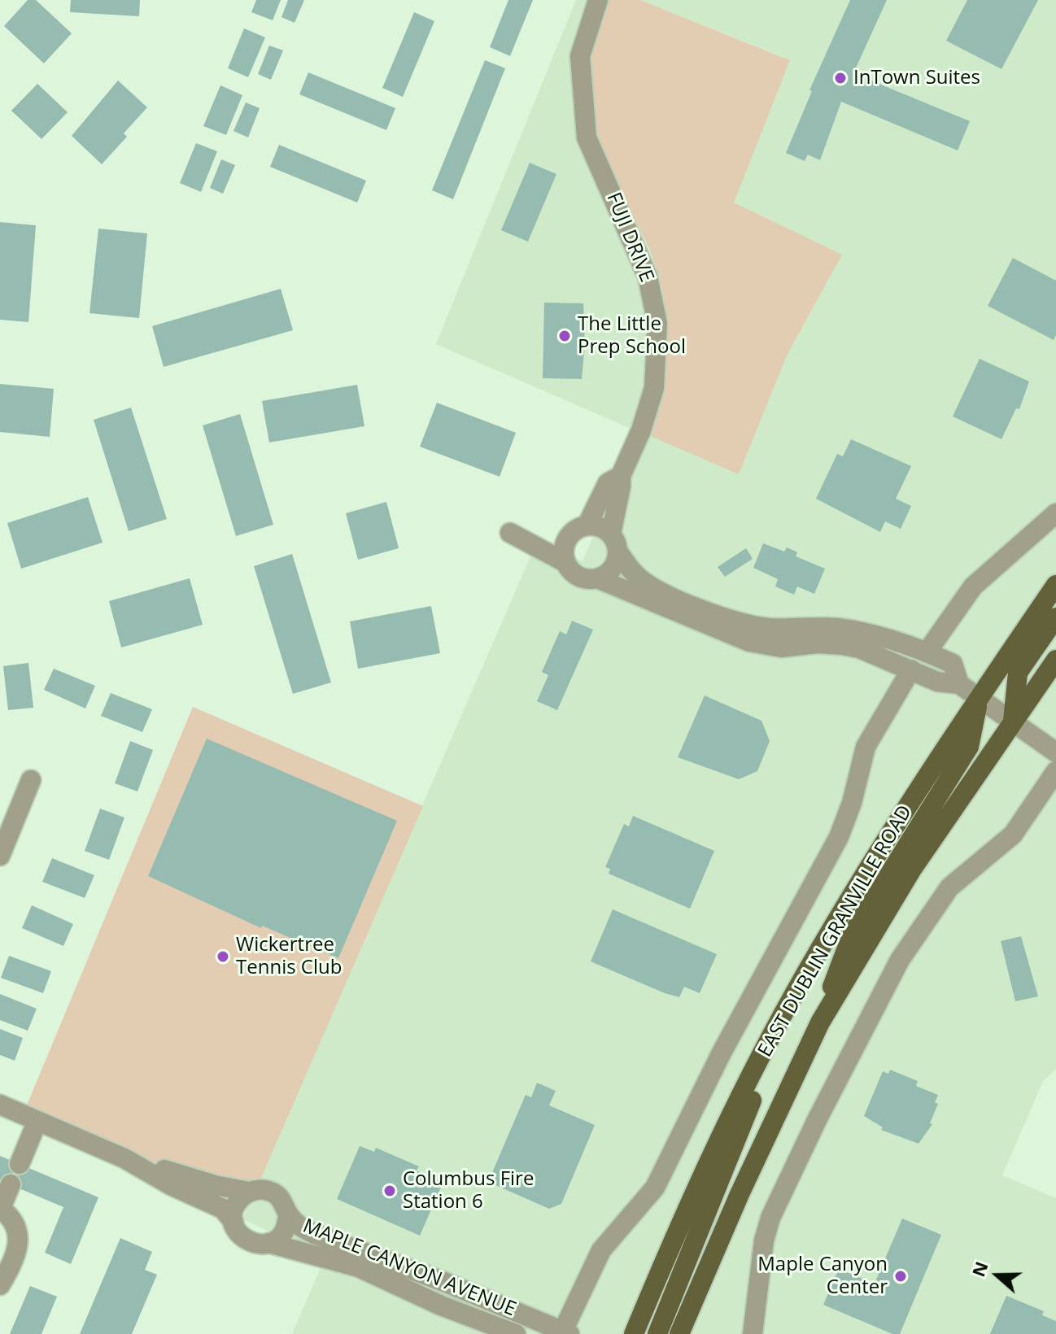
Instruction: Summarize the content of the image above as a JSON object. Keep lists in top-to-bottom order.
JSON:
{
  "streets": {
    "main road": ["EAST DUBLIN GRANVILLE ROAD"],
    "street": ["FUJI DRIVE", "MAPLE CANYON AVENUE"]
  },
  "crossings": [
    ["EAST DUBLIN GRANVILLE ROAD", "MAPLE CANYON AVENUE"]
  ],
  "places": [
    "InTown Suites",
    "The Little Prep School",
    "Wickertree Tennis Club",
    "Columbus Fire Station 6",
    "Maple Canyon Center"
  ],
  "north": "left"
}
